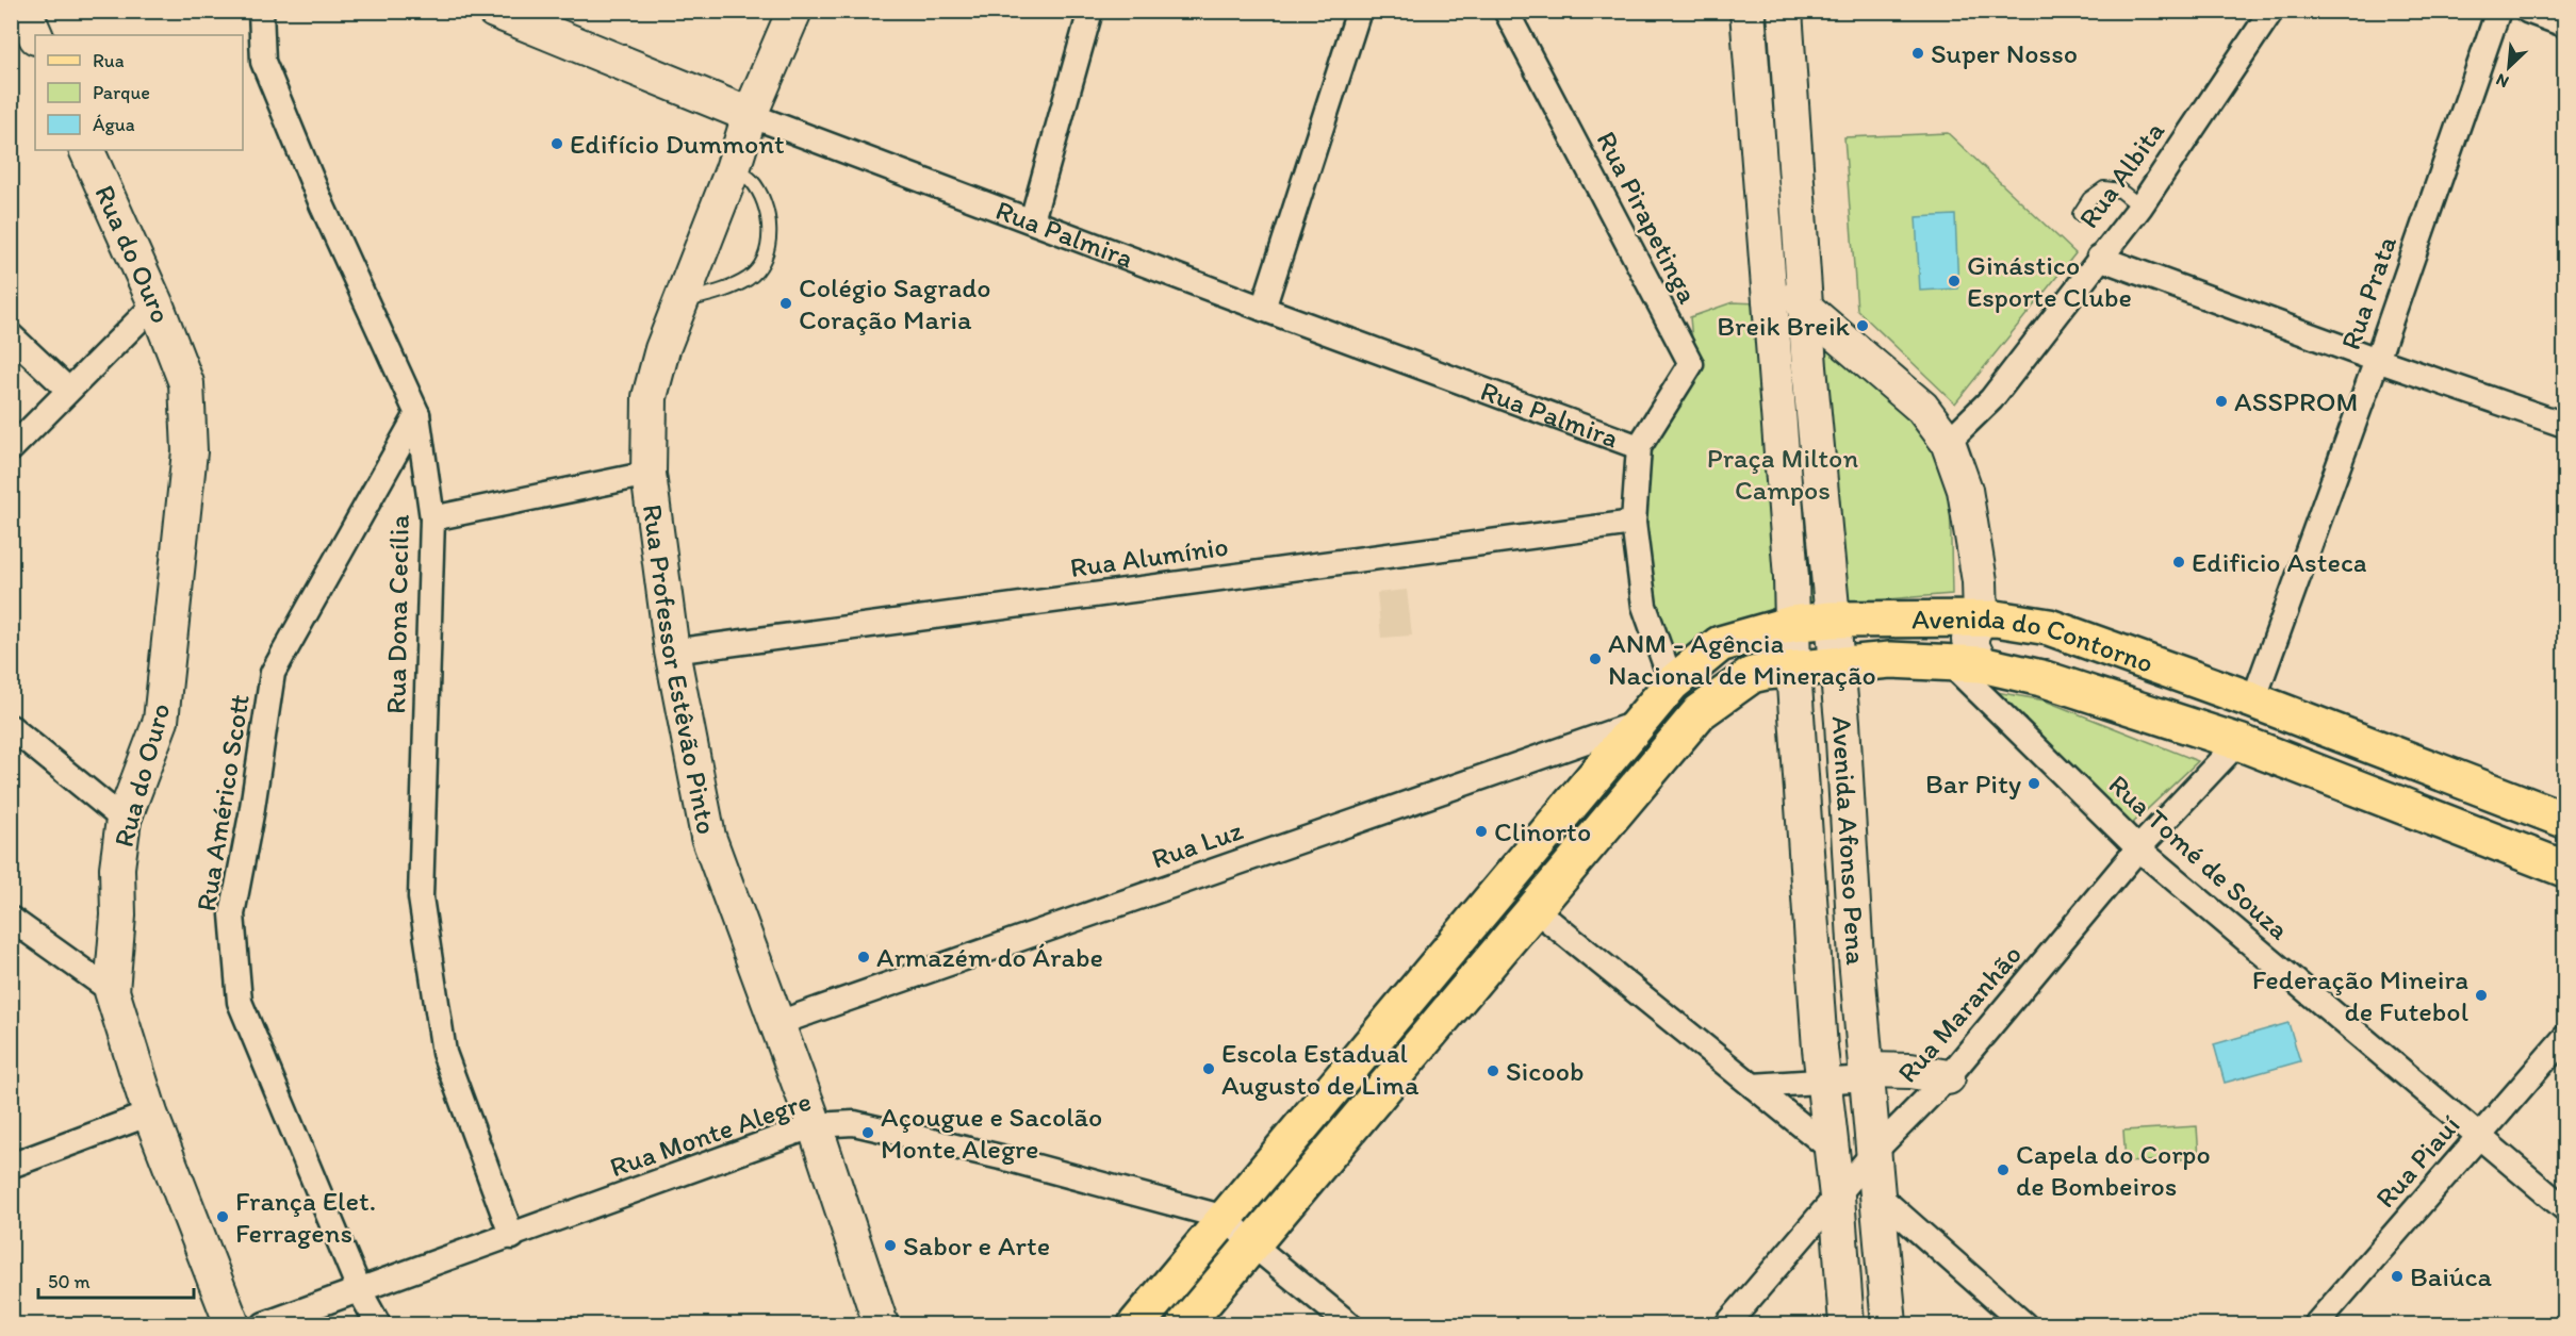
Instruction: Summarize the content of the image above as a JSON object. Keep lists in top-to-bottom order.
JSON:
{
  "streets": {
    "main road": [
      "Rua Palmira",
      "Rua do Ouro",
      "Avenida do Contorno",
      "Rua Professor Estêvão Pinto",
      "Avenida Afonso Pena"
    ],
    "street": [
      "Rua Albita",
      "Rua Pirapetinga",
      "Rua Prata",
      "Rua Alumínio",
      "Rua Dona Cecília",
      "Rua Américo Scott",
      "Rua Luz",
      "Rua Tomé de Souza",
      "Rua Maranhão",
      "Rua Monte Alegre",
      "Rua Piauí"
    ]
  },
  "crossings": [
    ["Rua Pirapetinga", "Rua Palmira"],
    ["Rua Palmira", "Rua Professor Estêvão Pinto"],
    ["Rua Prata", "Avenida do Contorno"],
    ["Rua Alumínio", "Rua Professor Estêvão Pinto"],
    ["Rua Dona Cecília", "Rua Américo Scott"],
    ["Rua Dona Cecília", "Rua Monte Alegre"],
    ["Avenida do Contorno", "Avenida Afonso Pena"],
    ["Avenida do Contorno", "Rua Luz"],
    ["Avenida do Contorno", "Rua Tomé de Souza"],
    ["Avenida do Contorno", "Rua Maranhão"],
    ["Avenida do Contorno", "Rua Monte Alegre"],
    ["Rua Professor Estêvão Pinto", "Rua Luz"],
    ["Rua Professor Estêvão Pinto", "Rua Monte Alegre"],
    ["Rua Américo Scott", "Rua Monte Alegre"],
    ["Avenida Afonso Pena", "Rua Maranhão"],
    ["Rua Tomé de Souza", "Rua Maranhão"],
    ["Rua Tomé de Souza", "Rua Piauí"]
  ],
  "parks": ["Praça Milton Campos"],
  "places": [
    "Super Nosso",
    "Edifício Dummont",
    "Ginástico Esporte Clube",
    "Colégio Sagrado Coração Maria",
    "Breik Breik",
    "ASSPROM",
    "Edificio Asteca",
    "ANM - Agência Nacional de Mineração",
    "Bar Pity",
    "Clinorto",
    "Armazém do Árabe",
    "Federação Mineira de Futebol",
    "Escola Estadual Augusto de Lima",
    "Sicoob",
    "Açougue e Sacolão Monte Alegre",
    "Capela do Corpo de Bombeiros",
    "França Elet. Ferragens",
    "Sabor e Arte",
    "Baiúca"
  ],
  "legend": ["Rua", "Parque", "Água"],
  "scale_bar": "50 m",
  "north": "bottom left"
}
